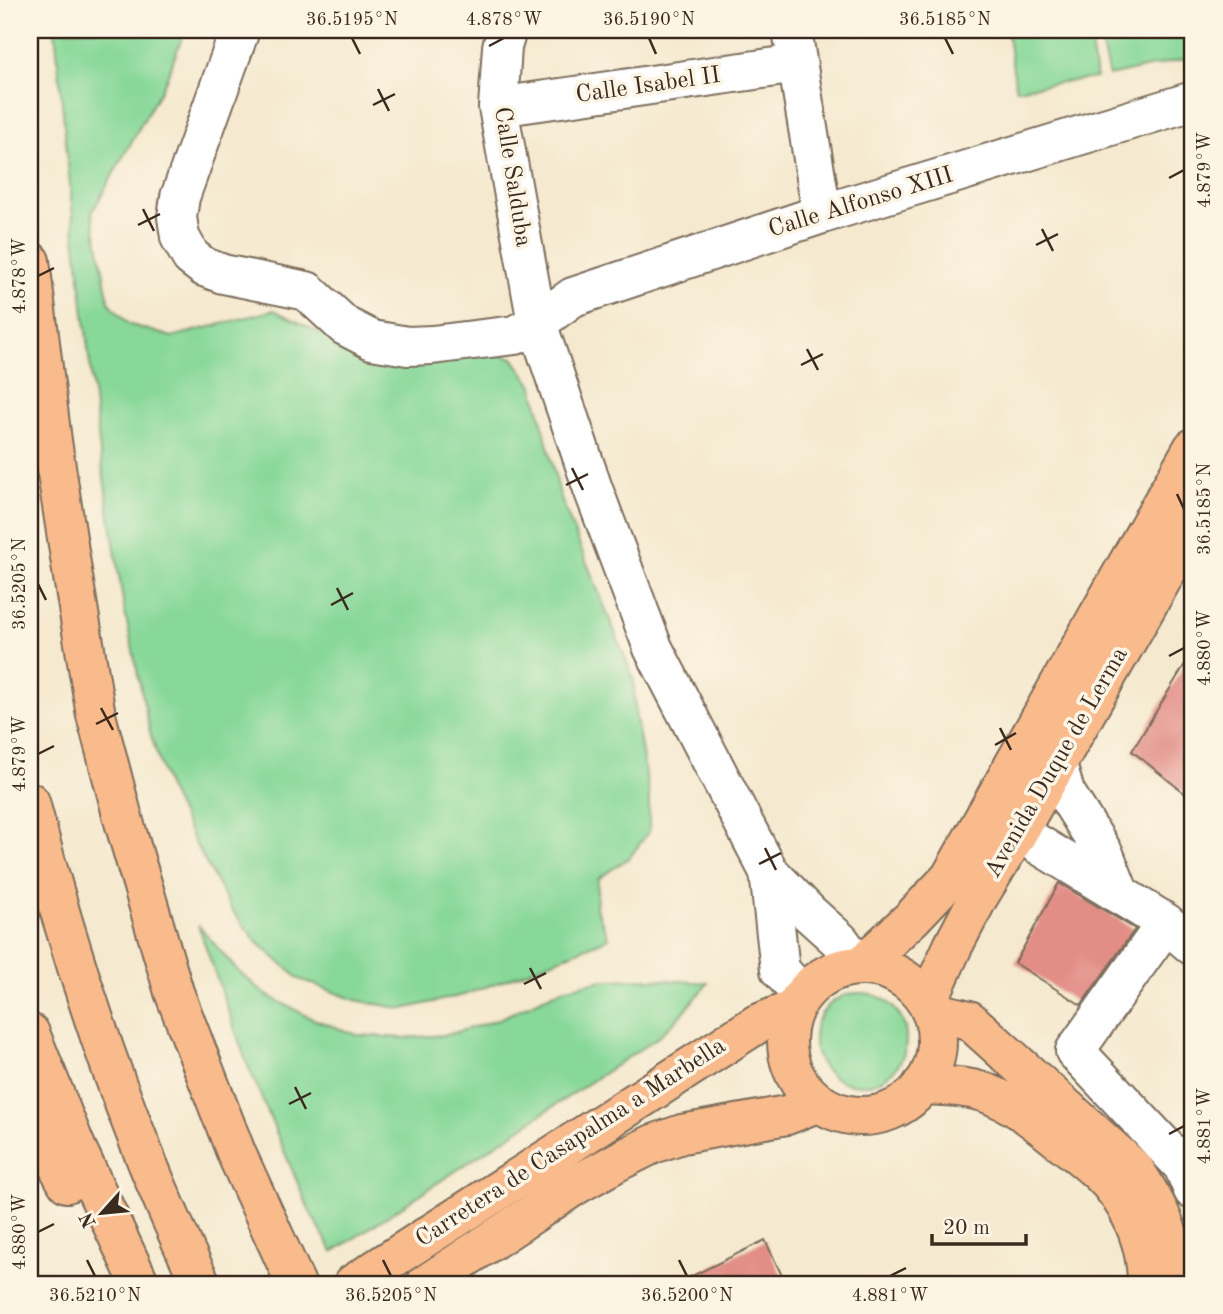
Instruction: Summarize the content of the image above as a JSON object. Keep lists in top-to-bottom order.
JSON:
{
  "streets": {
    "main road": ["Avenida Duque de Lerma", "Carretera de Casapalma a Marbella"],
    "street": ["Calle Isabel II", "Calle Salduba", "Calle Alfonso XIII"]
  },
  "crossings": [
    ["Calle Isabel II", "Calle Salduba"],
    ["Calle Salduba", "Calle Alfonso XIII"],
    ["Avenida Duque de Lerma", "Carretera de Casapalma a Marbella"]
  ],
  "scale_bar": "20 m",
  "north": "bottom left",
  "coordinates": [
    "36.5195°N",
    "4.878°W",
    "36.5190°N",
    "36.5185°N",
    "4.879°W",
    "36.5205°N",
    "4.880°W",
    "4.881°W",
    "36.5210°N",
    "36.5200°N"
  ]
}
